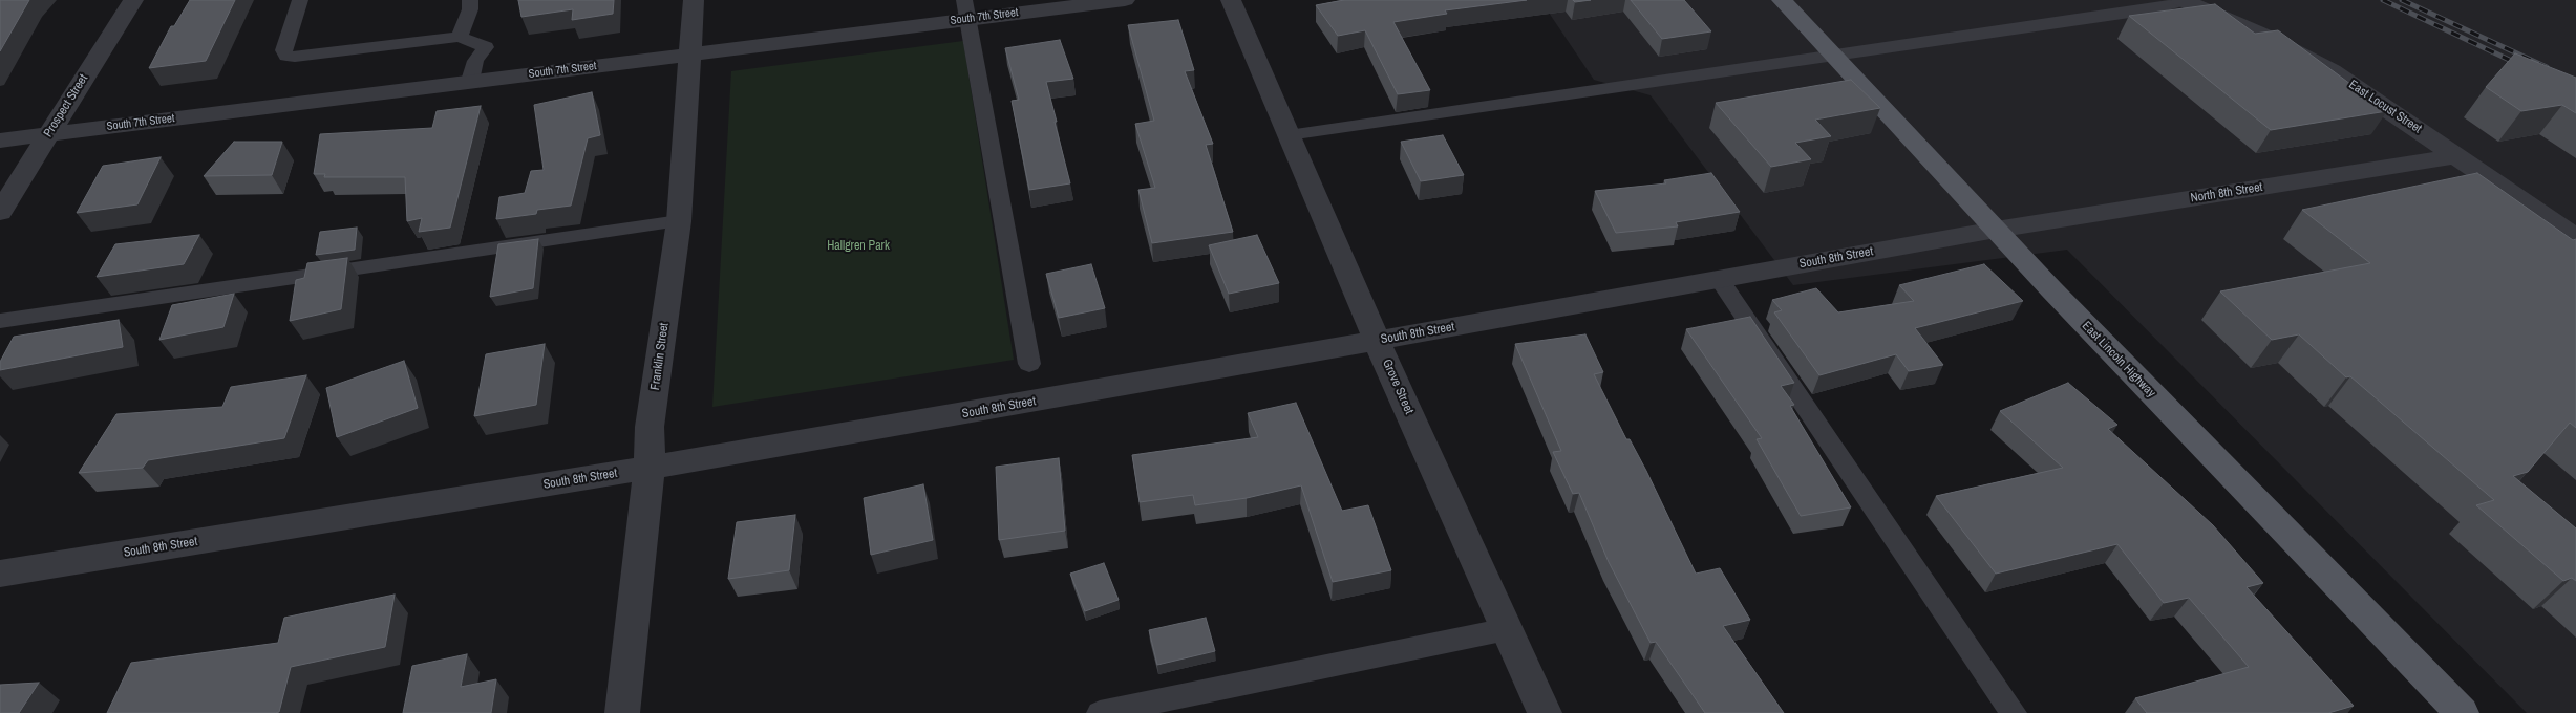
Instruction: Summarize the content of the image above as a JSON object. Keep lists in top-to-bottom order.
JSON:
{
  "streets": {
    "main road": ["East Lincoln Highway"],
    "street": [
      "South 7th Street",
      "Prospect Street",
      "East Locust Street",
      "North 8th Street",
      "South 8th Street",
      "Franklin Street",
      "Grove Street"
    ]
  },
  "crossings": [
    ["South 7th Street", "Prospect Street"],
    ["South 7th Street", "Franklin Street"],
    ["East Locust Street", "North 8th Street"],
    ["North 8th Street", "South 8th Street"],
    ["North 8th Street", "East Lincoln Highway"],
    ["South 8th Street", "Franklin Street"],
    ["South 8th Street", "East Lincoln Highway"],
    ["South 8th Street", "Grove Street"]
  ],
  "parks": ["Hallgren Park"]
}
